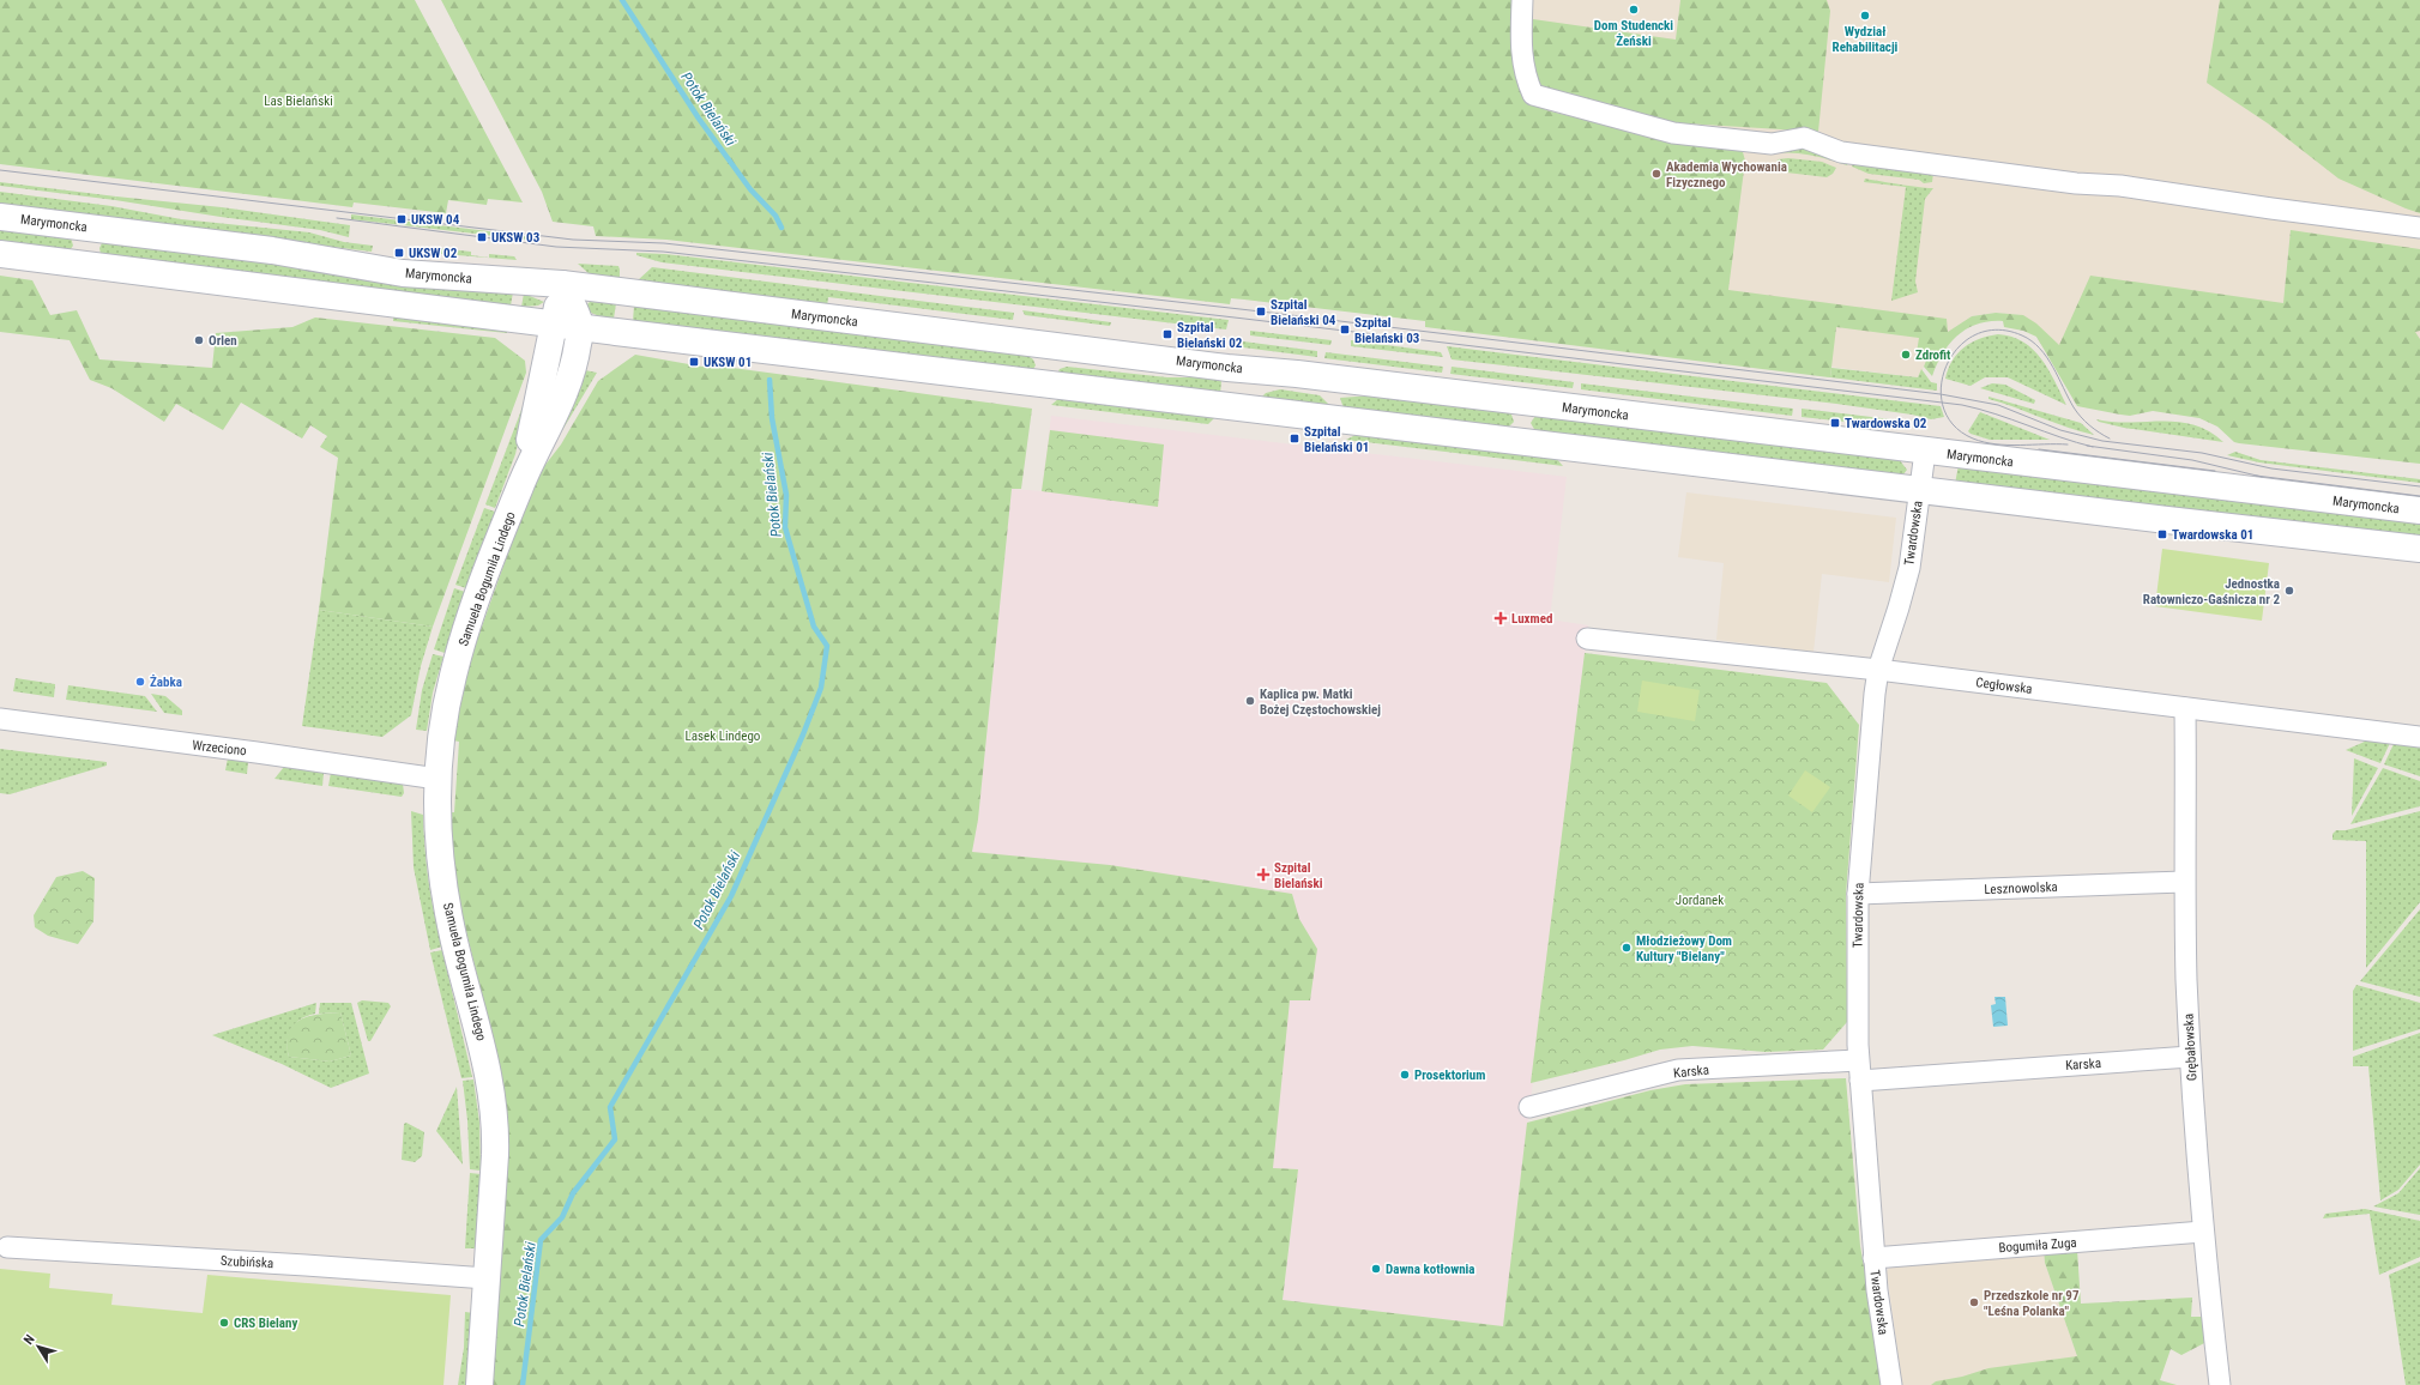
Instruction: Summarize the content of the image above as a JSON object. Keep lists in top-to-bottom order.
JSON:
{
  "streets": {
    "main road": ["Marymoncka", "Samuela Bogumiła Lindego"],
    "street": [
      "Twardowska",
      "Cegłowska",
      "Wrzeciono",
      "Lesznowolska",
      "Grębałowska",
      "Karska",
      "Bogumiła Zuga",
      "Szubińska"
    ]
  },
  "crossings": [
    ["Marymoncka", "Twardowska"],
    ["Marymoncka", "Samuela Bogumiła Lindego"],
    ["Twardowska", "Cegłowska"],
    ["Twardowska", "Lesznowolska"],
    ["Twardowska", "Karska"],
    ["Twardowska", "Bogumiła Zuga"],
    ["Samuela Bogumiła Lindego", "Wrzeciono"],
    ["Samuela Bogumiła Lindego", "Szubińska"],
    ["Cegłowska", "Grębałowska"],
    ["Lesznowolska", "Grębałowska"],
    ["Grębałowska", "Karska"],
    ["Grębałowska", "Bogumiła Zuga"]
  ],
  "water": ["Potok Bielański"],
  "parks": ["Las Bielański", "Lasek Lindego", "Jordanek"],
  "places": {
    "other": [
      "Dom Studencki Żeński",
      "Wydział Rehabilitacji",
      "Akademia Wychowania Fizycznego",
      "Orlen",
      "Zdrofit",
      "Jednostka Ratowniczo-Gaśnicza nr 2",
      "Żabka",
      "Kaplica pw. Matki Bożej Częstochowskiej",
      "Młodzieżowy Dom Kultury \"Bielany\"",
      "Prosektorium",
      "Dawna kotłownia",
      "Przedszkole nr 97 \"Leśna Polanka\"",
      "CRS Bielany"
    ],
    "transit": [
      "UKSW 04",
      "UKSW 03",
      "UKSW 02",
      "Szpital Bielański 04",
      "Szpital Bielański 03",
      "Szpital Bielański 02",
      "UKSW 01",
      "Twardowska 02",
      "Szpital Bielański 01",
      "Twardowska 01"
    ],
    "health": ["Luxmed", "Szpital Bielański"]
  },
  "north": "top left"
}
